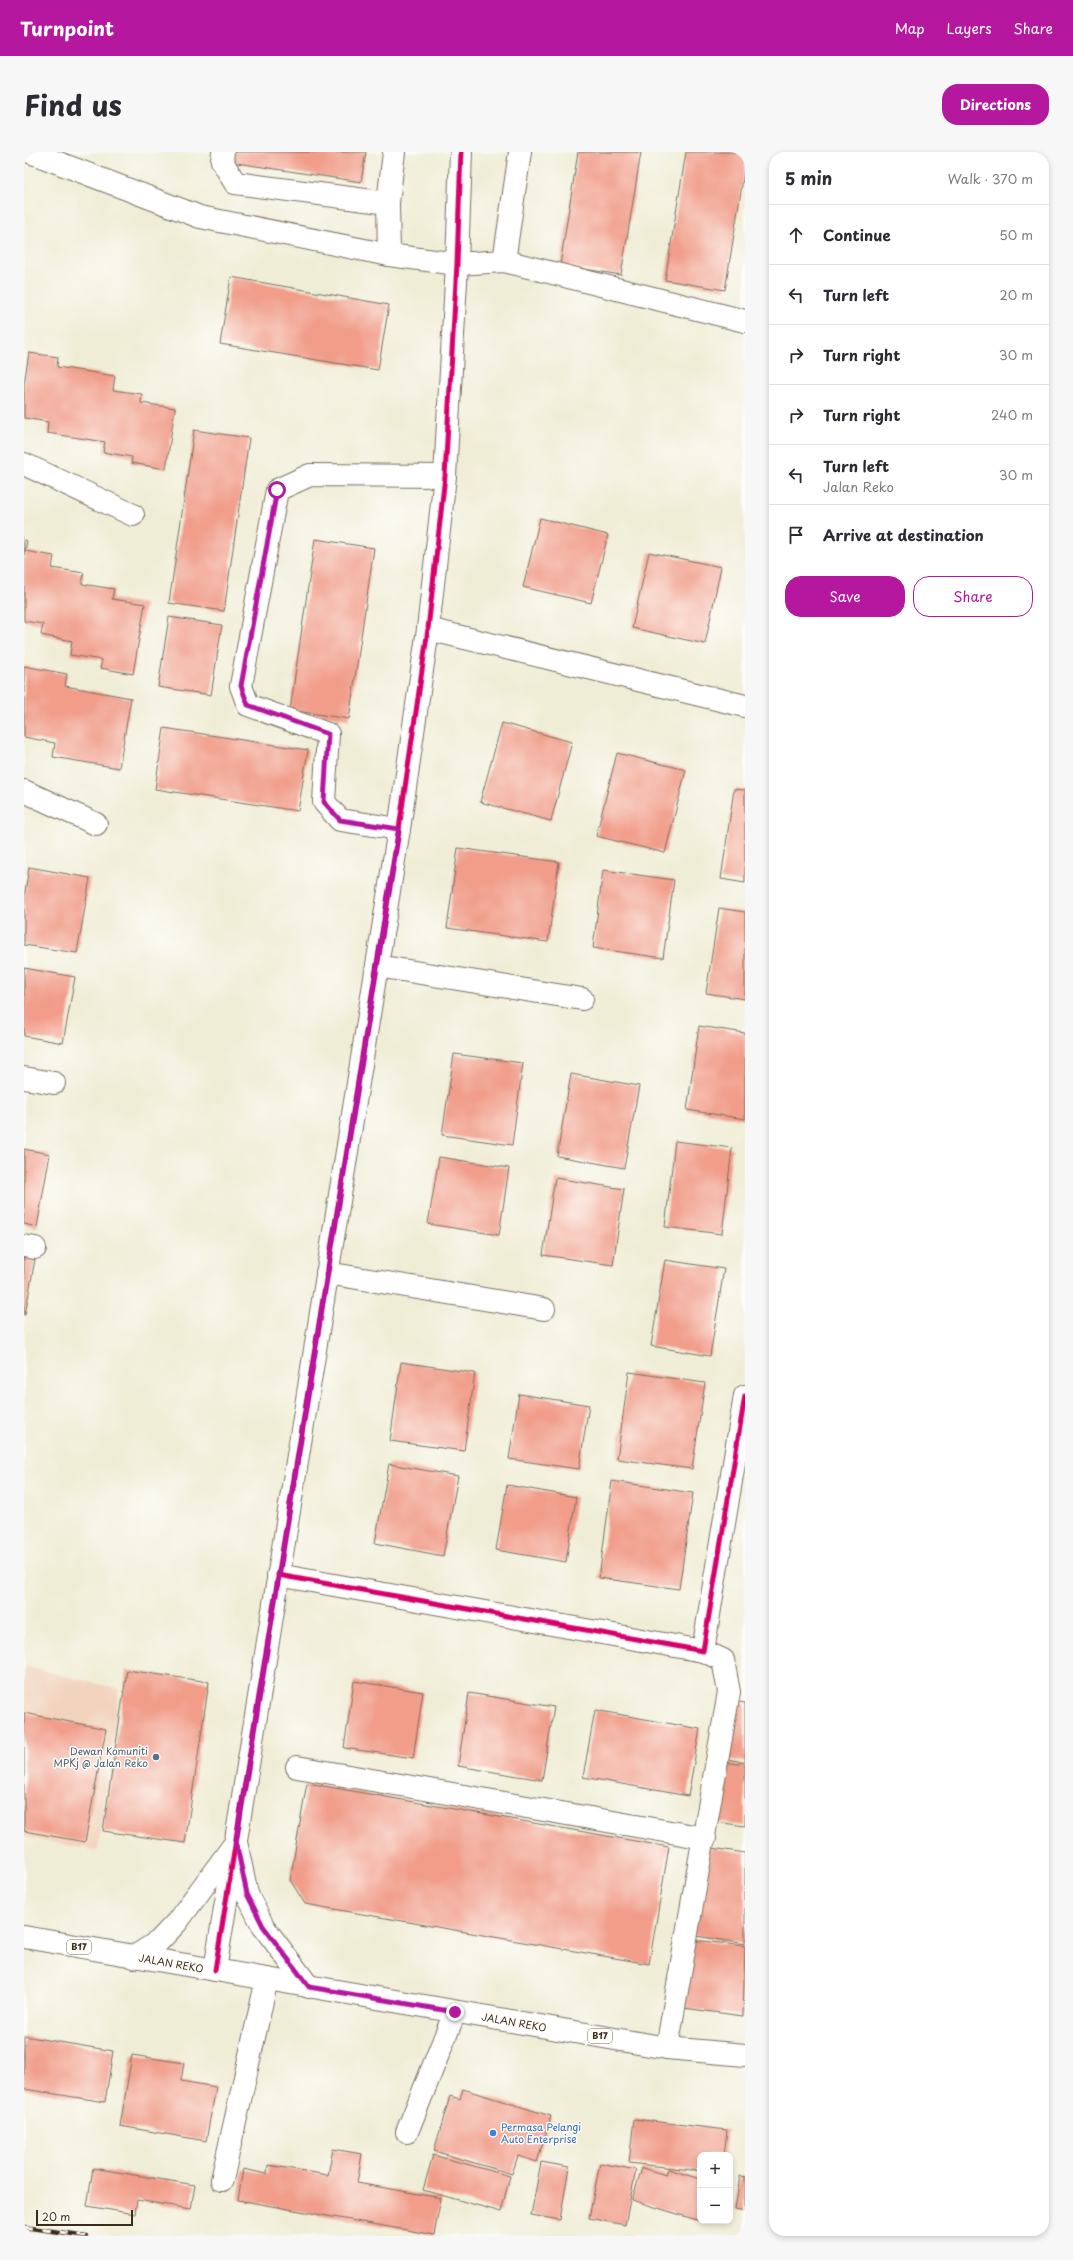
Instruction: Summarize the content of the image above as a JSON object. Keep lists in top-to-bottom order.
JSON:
{
  "streets": {
    "street": ["B17", "JALAN REKO"]
  },
  "places": ["Dewan Komuniti MPKj @ Jalan Reko", "Permasa Pelangi Auto Enterprise"],
  "scale_bar": "20 m",
  "page": {
    "header": "Turnpoint",
    "nav": ["Map", "Layers", "Share"],
    "title": "Find us",
    "buttons": [
      "Directions",
      ["Save", "Share"]
    ],
    "heading": ["5 min", "Walk · 370 m"],
    "list": [
      ["Continue", "50 m"],
      ["Turn left", "20 m"],
      ["Turn right", "30 m"],
      ["Turn right", "240 m"],
      ["Turn left", "Jalan Reko", "30 m"],
      "Arrive at destination"
    ],
    "map_buttons": ["+", "−"],
    "scale": "20 m"
  }
}
